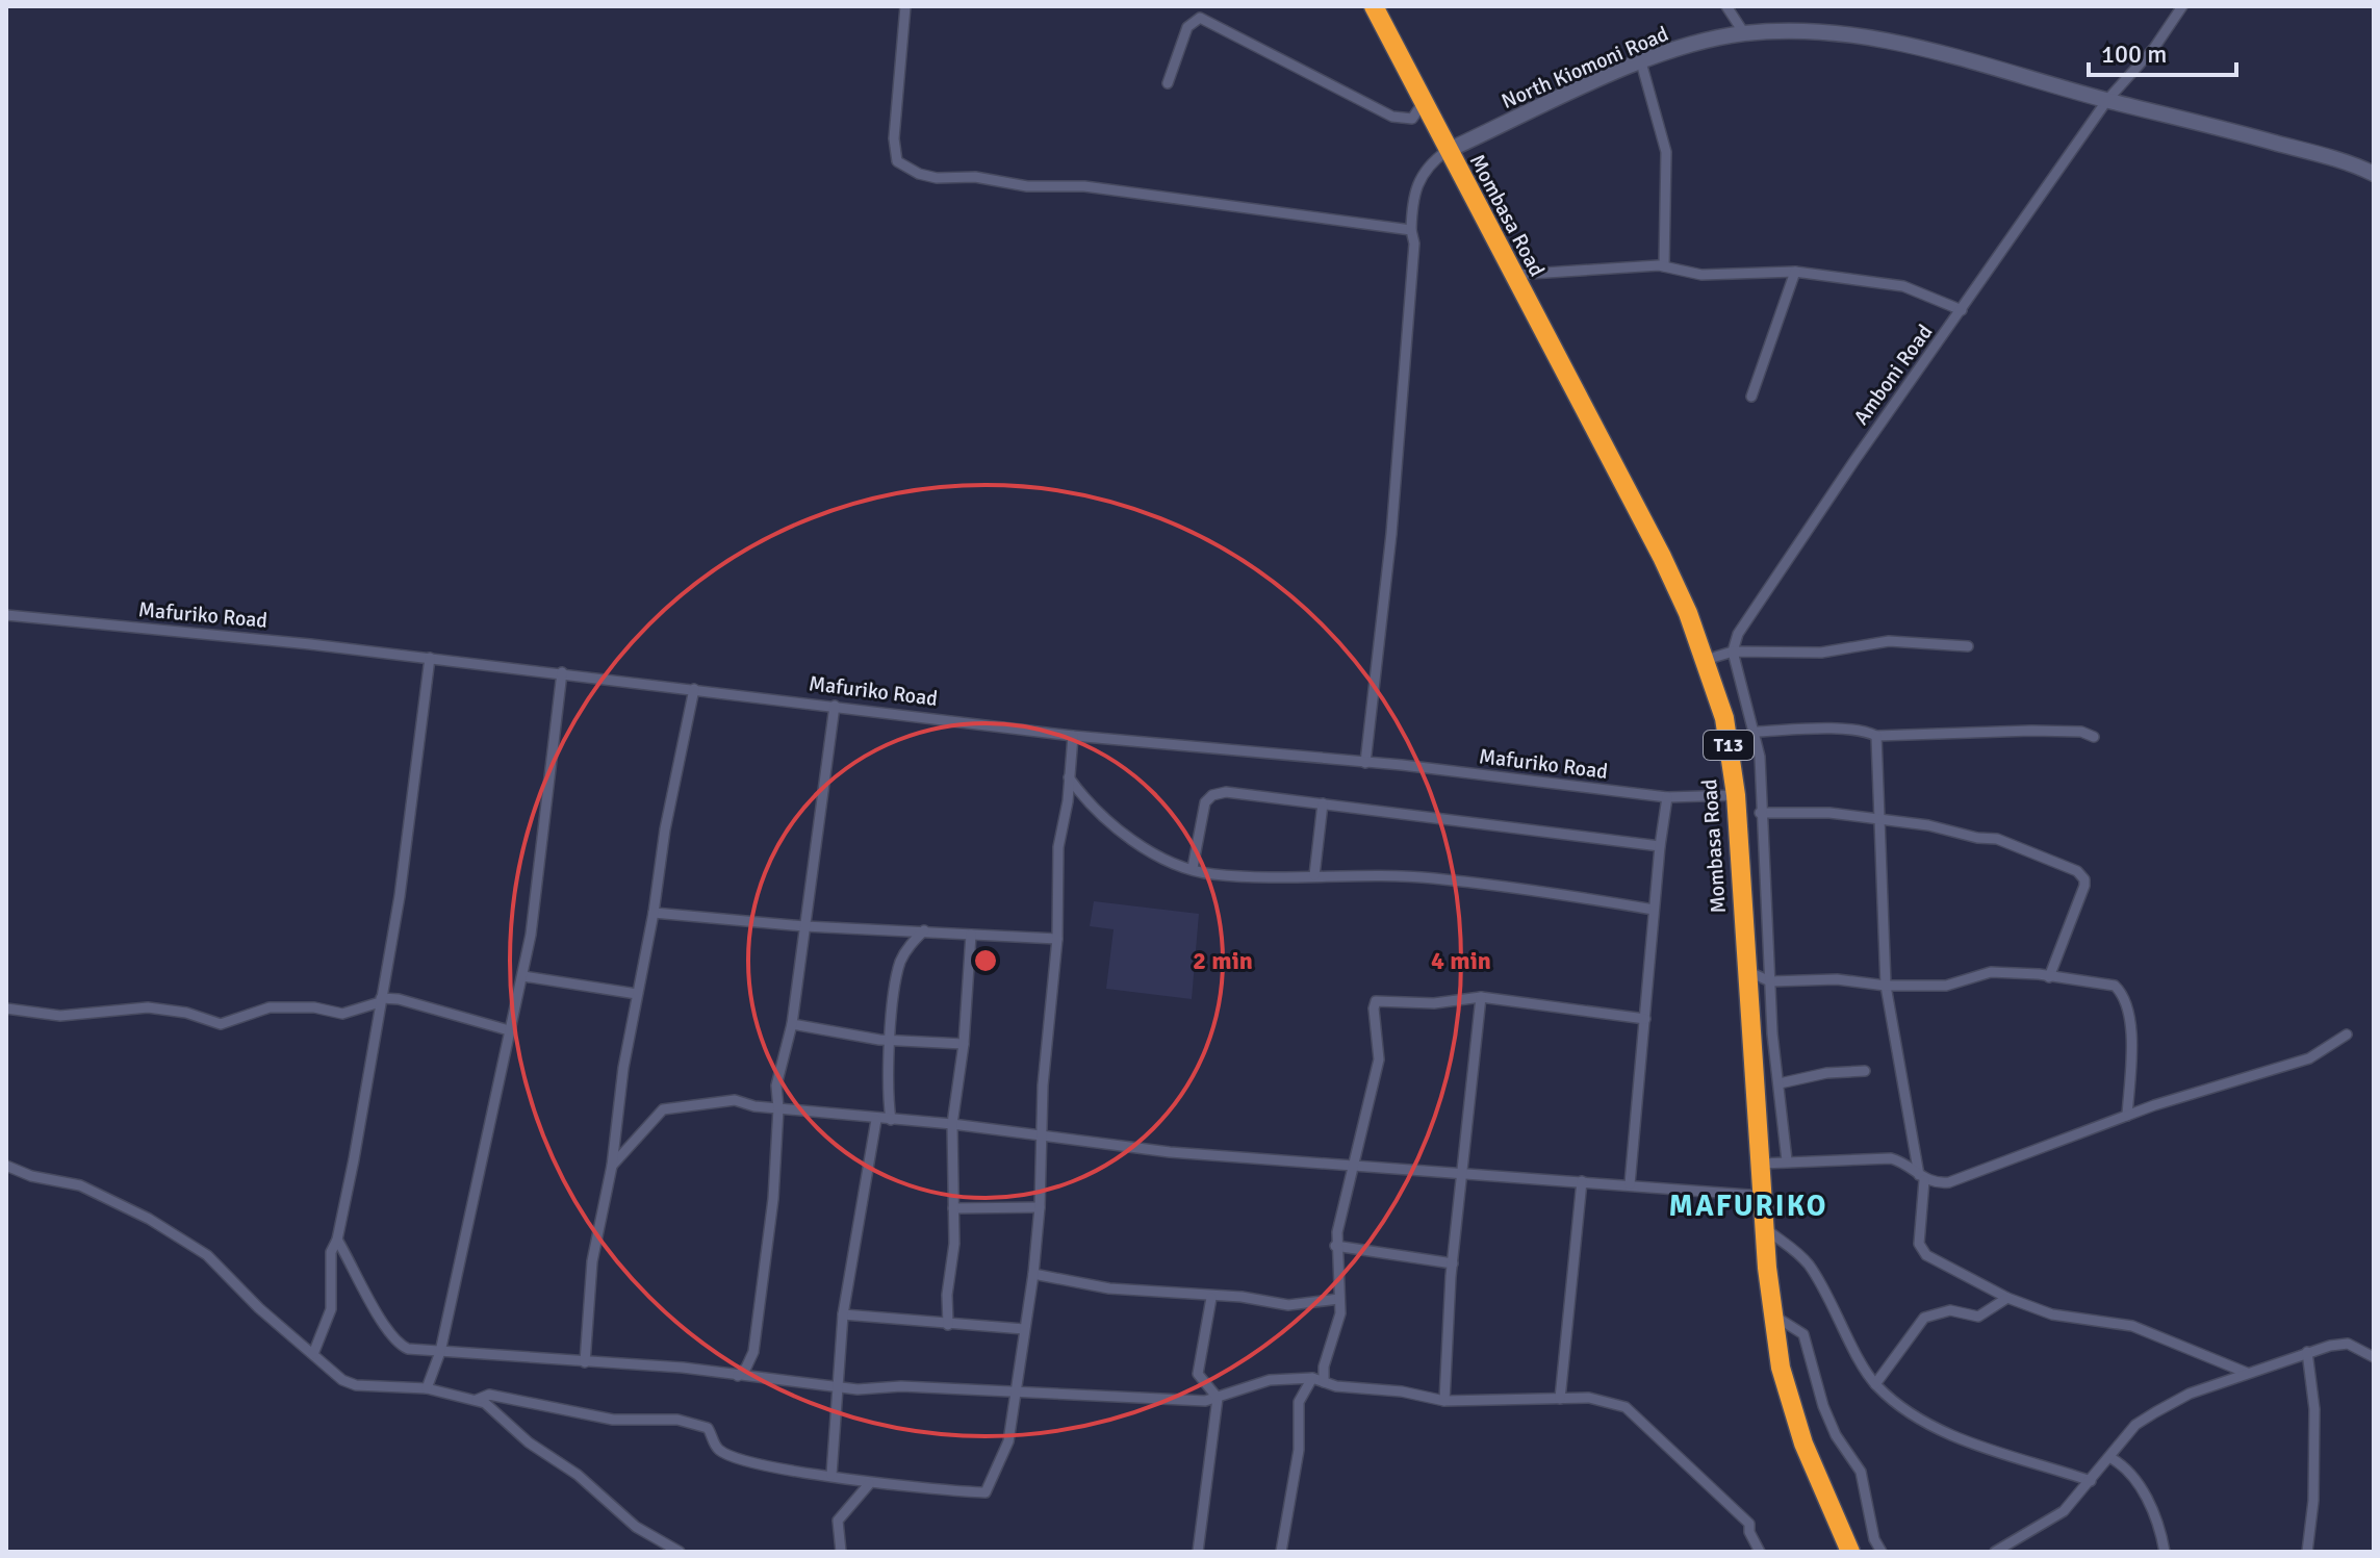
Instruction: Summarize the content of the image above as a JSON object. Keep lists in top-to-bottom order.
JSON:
{
  "streets": {
    "highway": ["Mombasa Road", "T13"],
    "main road": ["North Kiomoni Road"],
    "street": ["Amboni Road", "Mafuriko Road"]
  },
  "crossings": [
    ["North Kiomoni Road", "Mombasa Road"],
    ["North Kiomoni Road", "Amboni Road"],
    ["Mombasa Road", "Mafuriko Road"]
  ],
  "districts": ["MAFURIKO"],
  "scale_bar": "100 m",
  "rings": ["2 min", "4 min"]
}
